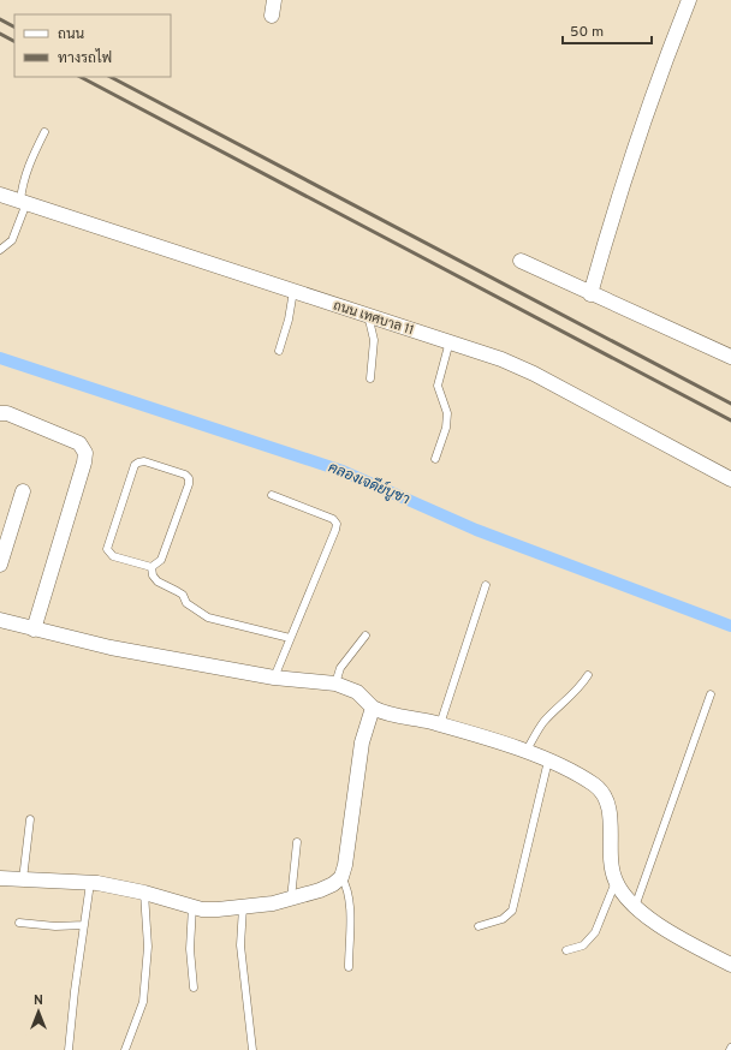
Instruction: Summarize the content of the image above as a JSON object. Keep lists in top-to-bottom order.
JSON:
{
  "streets": {
    "street": ["ถนน เทศบาล 11"]
  },
  "water": ["คลองเจดีย์บูชา"],
  "legend": ["ถนน", "ทางรถไฟ"],
  "scale_bar": "50 m",
  "north": "top"
}
